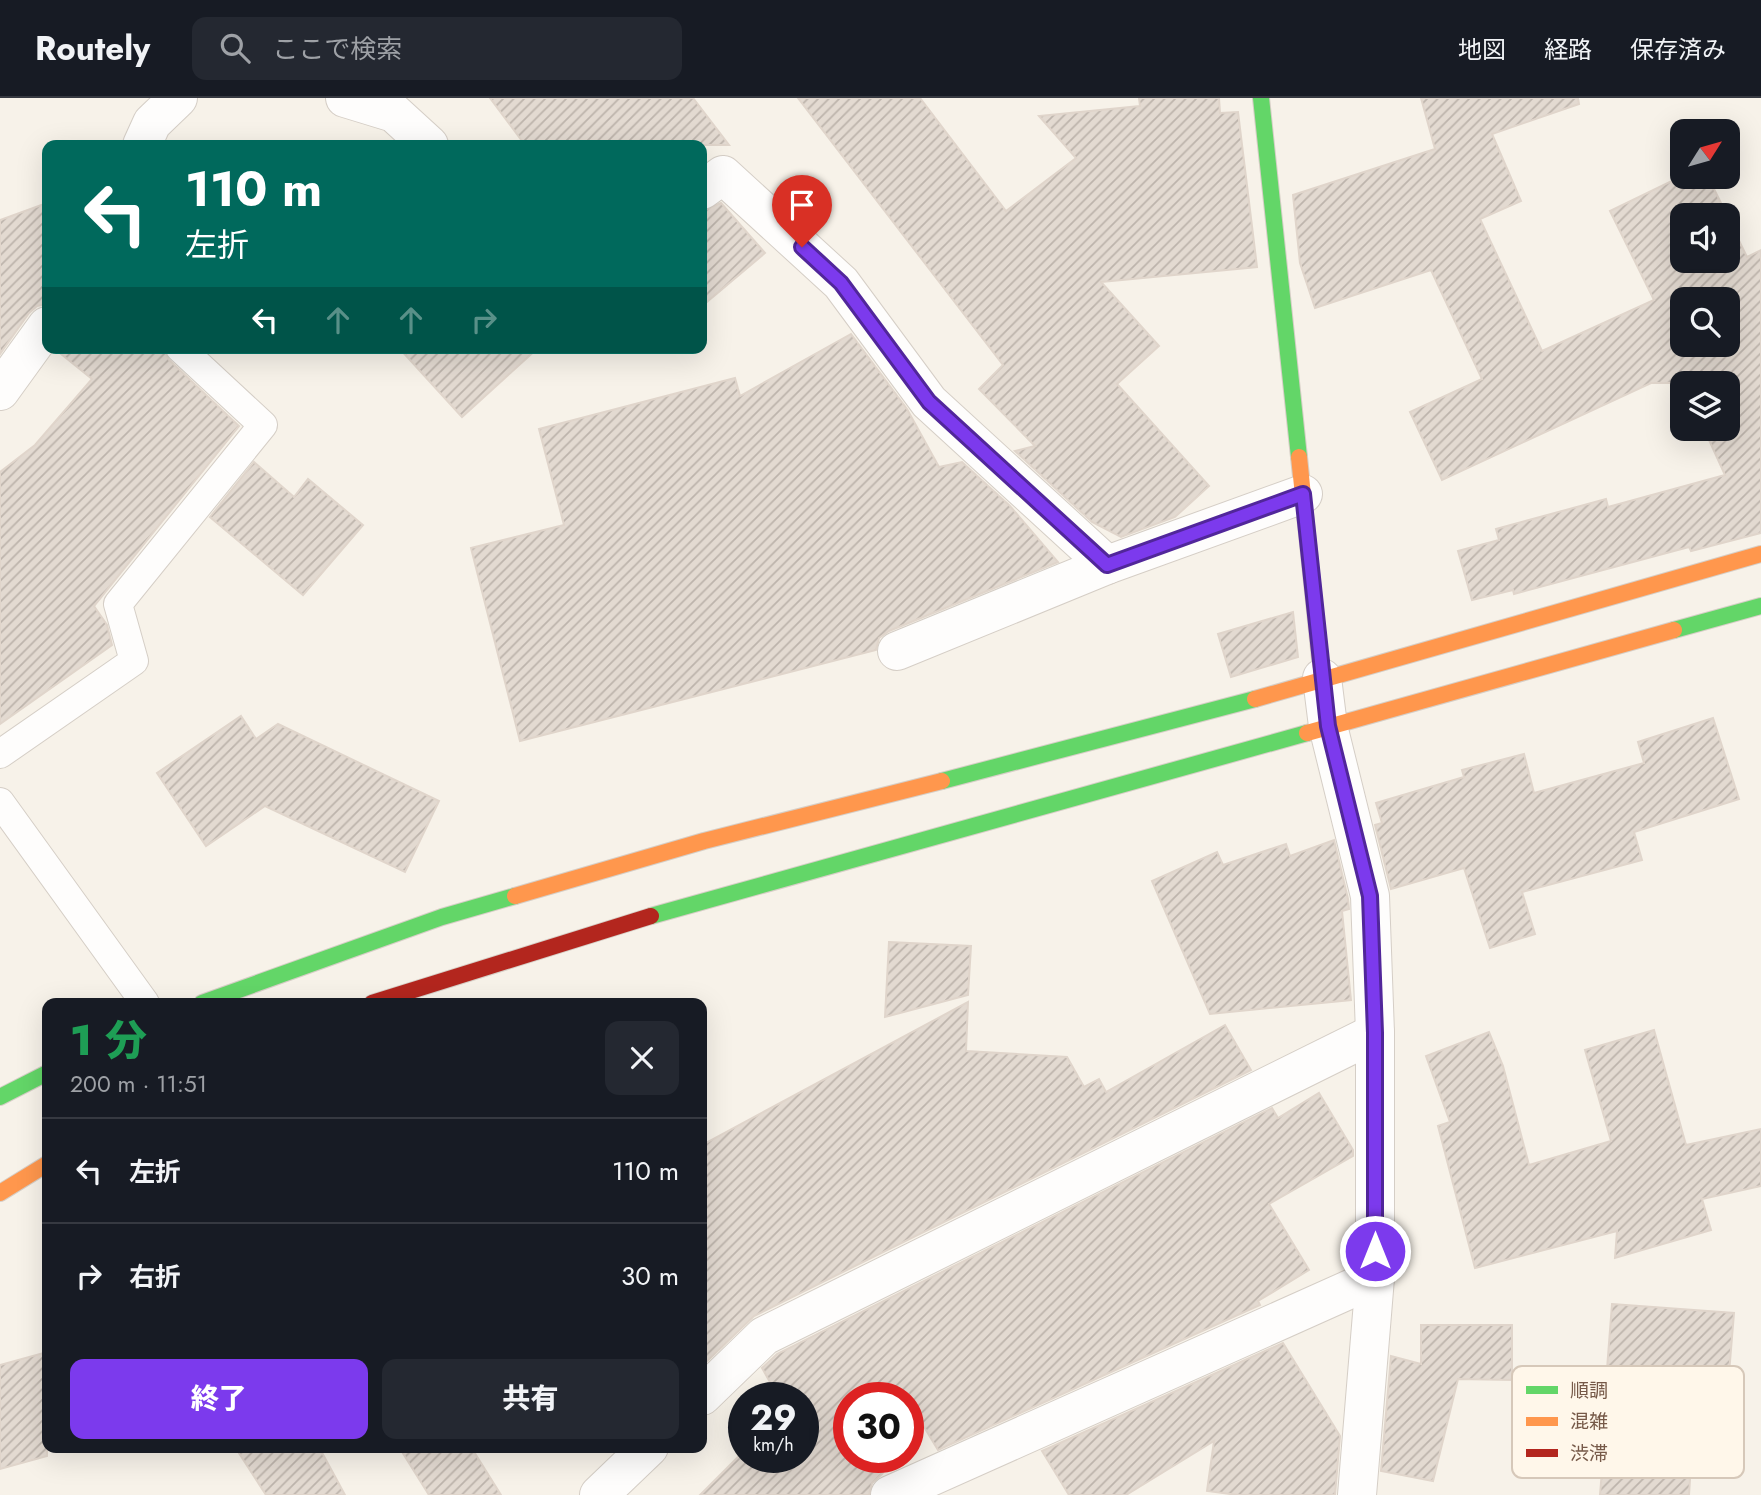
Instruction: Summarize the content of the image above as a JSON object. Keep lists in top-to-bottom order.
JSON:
{
  "legend": ["順調", "混雑", "渋滞"],
  "north": "top right",
  "page": {
    "header": "Routely",
    "search": "ここで検索",
    "nav": ["地図", "経路", "保存済み"],
    "turn": ["110 m", "左折"],
    "heading": ["1 分", "200 m · 11:51"],
    "list": [
      {
        "name": "左折",
        "value": "110 m"
      },
      {
        "name": "右折",
        "value": "30 m"
      }
    ],
    "buttons": ["終了", "共有"],
    "speed": "29 km/h",
    "limit": "30"
  }
}
